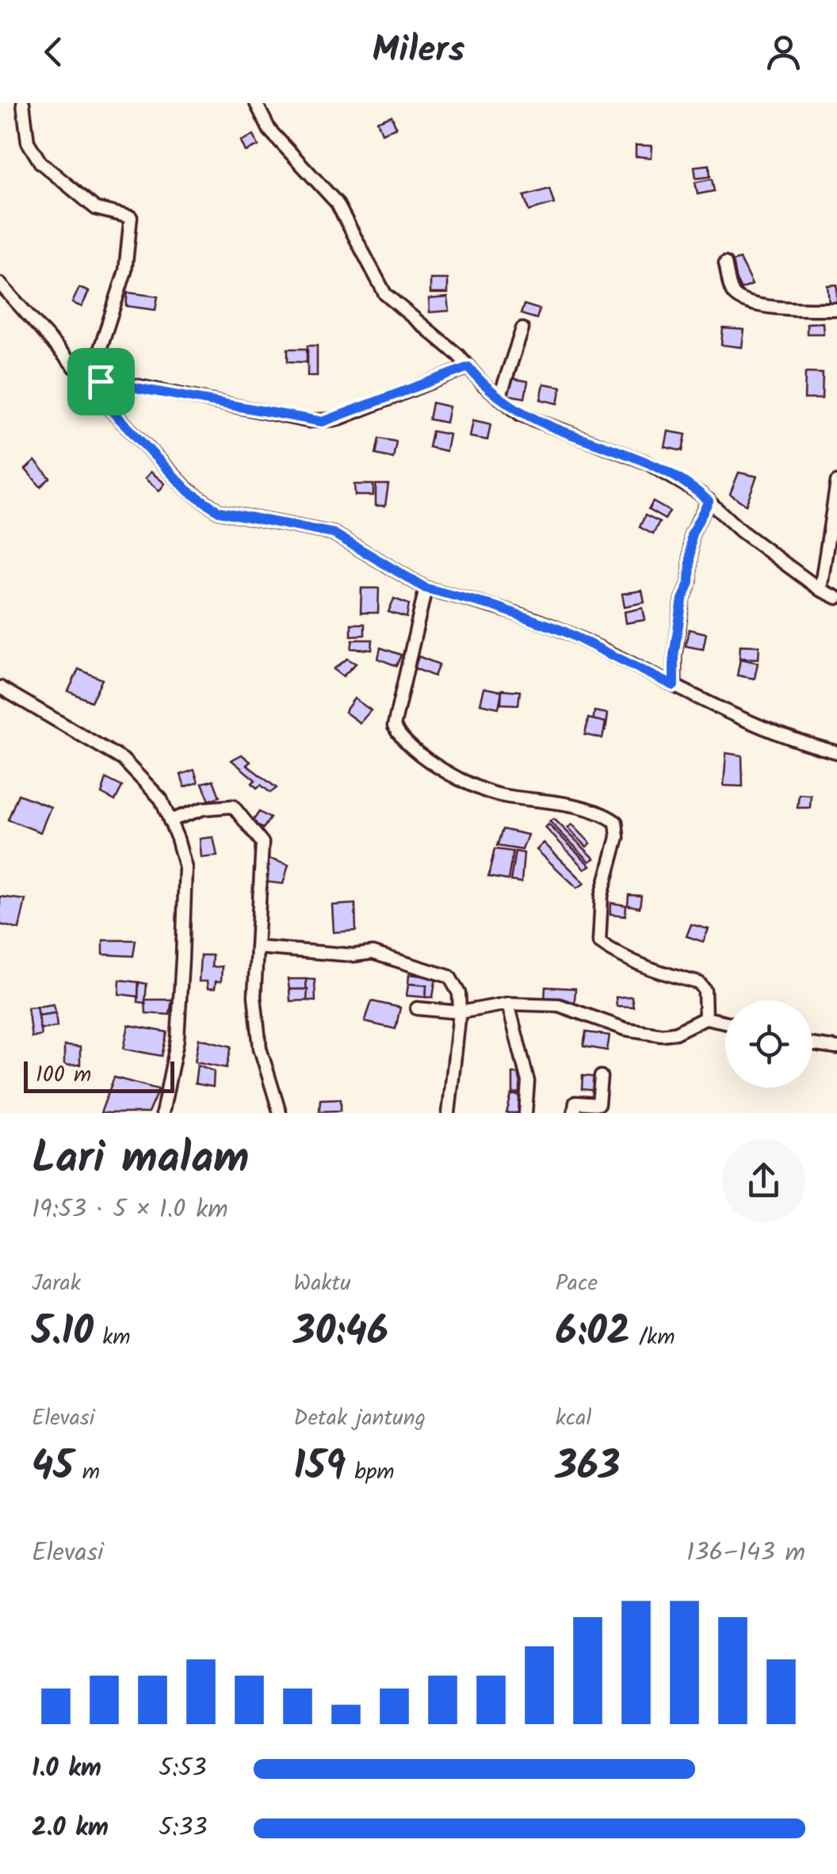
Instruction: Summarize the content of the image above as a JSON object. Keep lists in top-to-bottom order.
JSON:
{
  "scale_bar": "100 m",
  "page": {
    "header": "Milers",
    "scale": "100 m",
    "heading": ["Lari malam", "19:53 · 5 × 1.0 km"],
    "stats": [
      ["Jarak", "5.10 km"],
      ["Waktu", "30:46"],
      ["Pace", "6:02 /km"],
      ["Elevasi", "45 m"],
      ["Detak jantung", "159 bpm"],
      ["kcal", "363"]
    ],
    "chart": ["Elevasi", "136–143 m"],
    "list": [
      {
        "name": "1.0 km",
        "note": "5:53"
      },
      {
        "name": "2.0 km",
        "note": "5:33"
      }
    ]
  }
}
